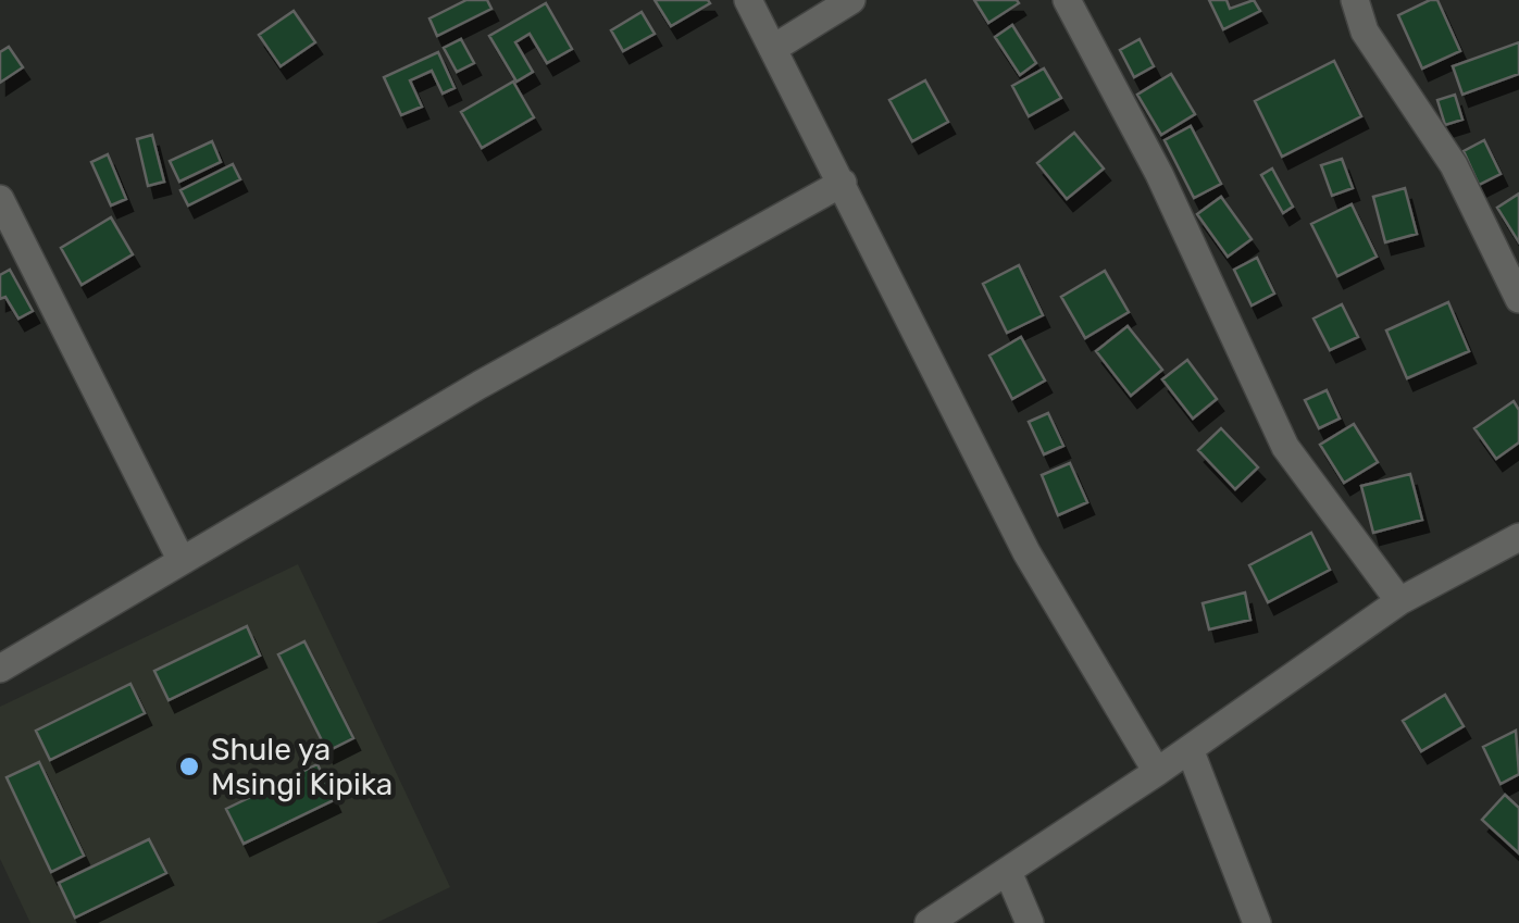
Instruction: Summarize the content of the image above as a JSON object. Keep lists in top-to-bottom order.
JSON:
{
  "places": ["Shule ya Msingi Kipika"]
}
